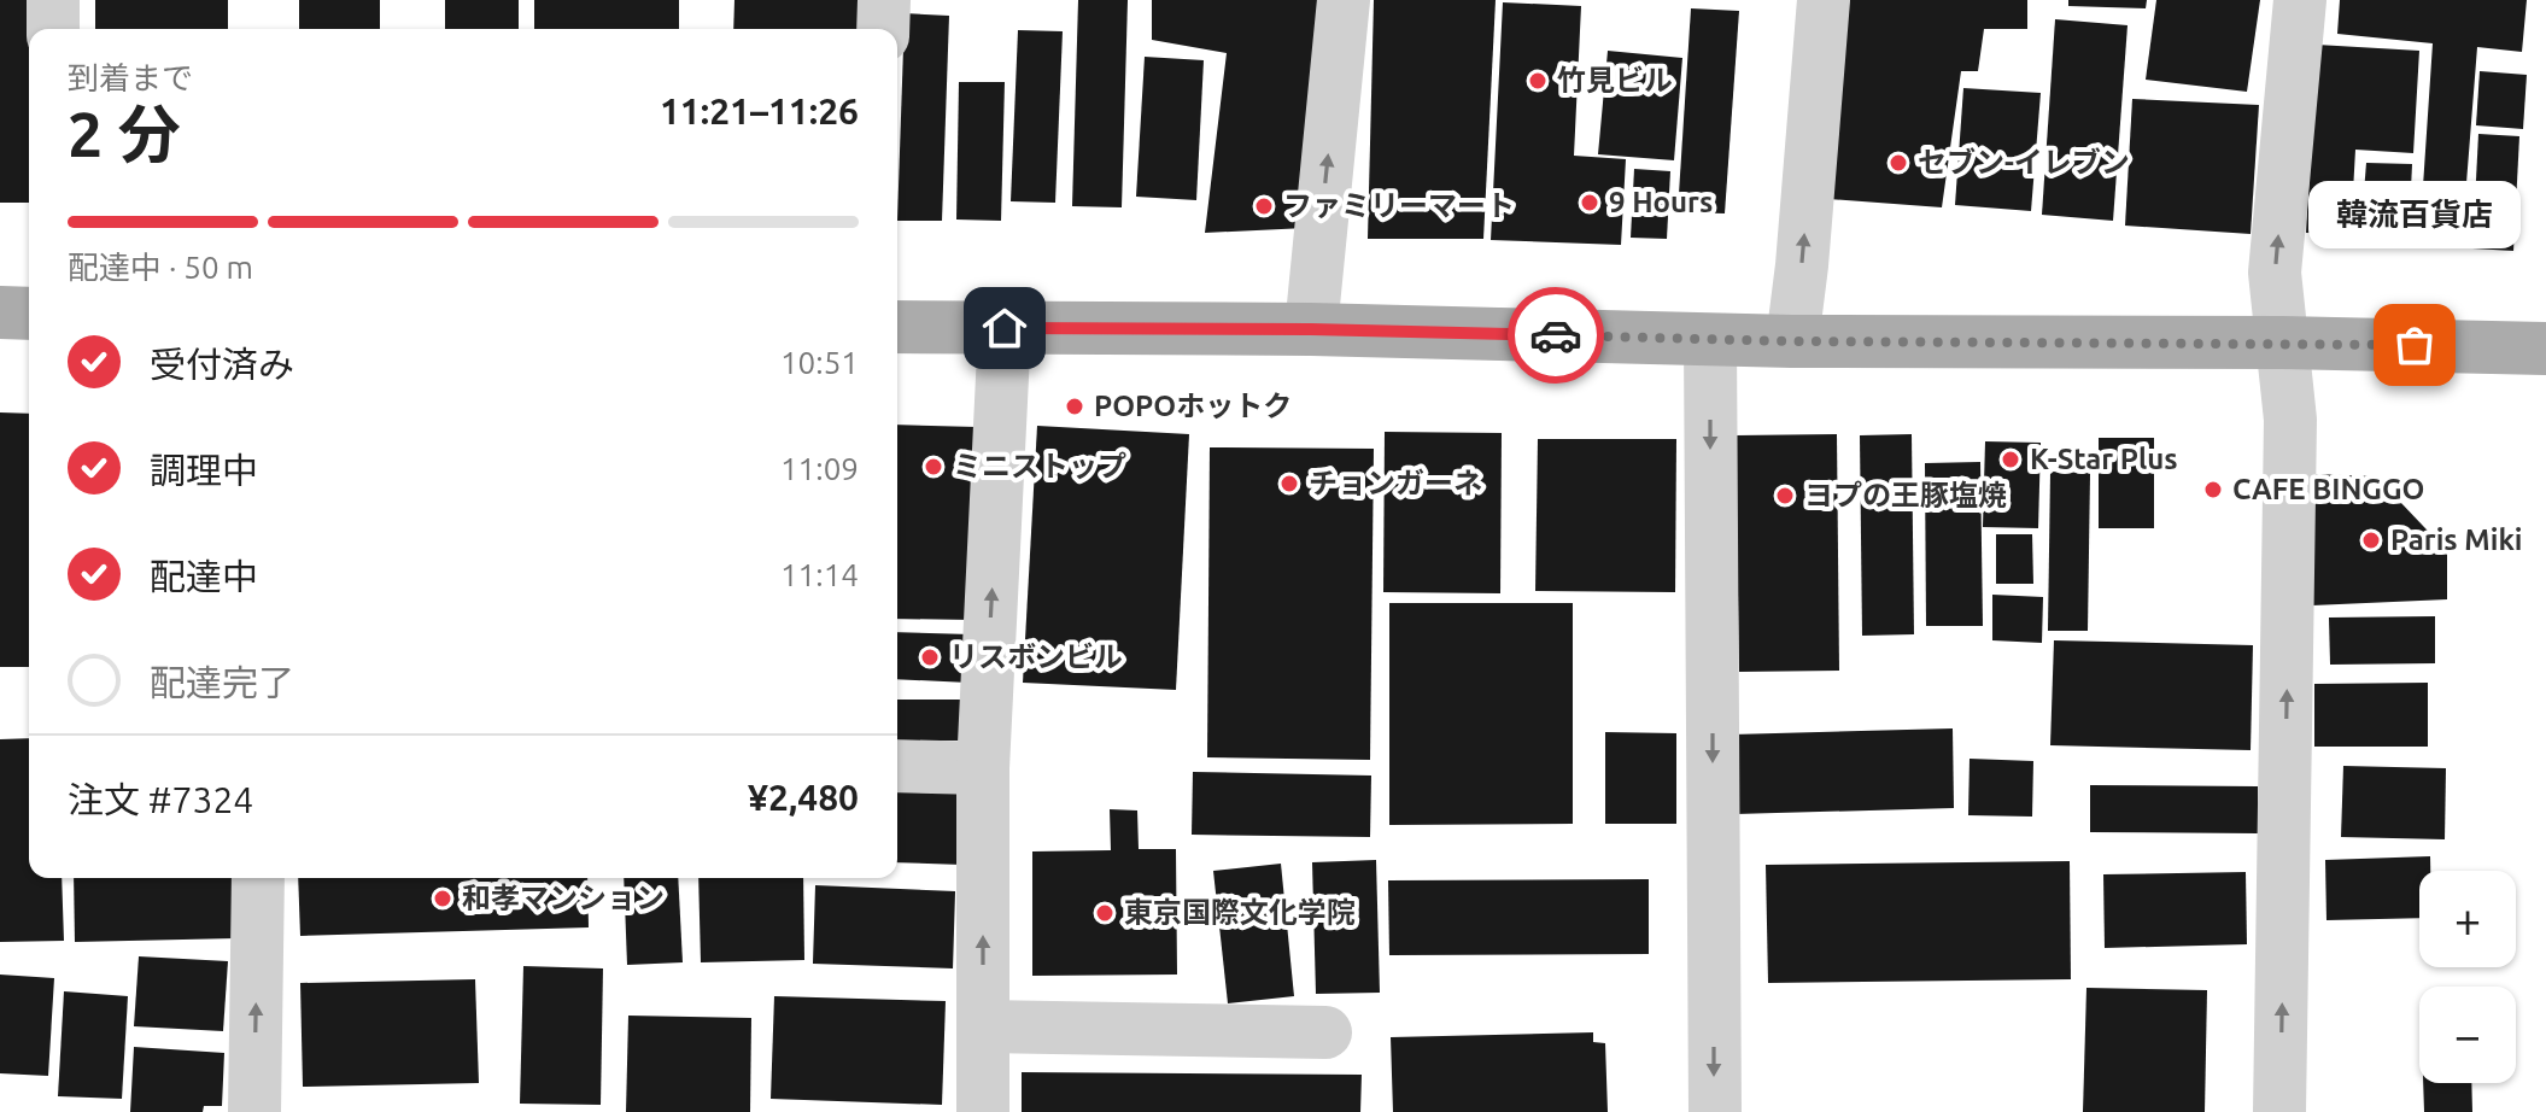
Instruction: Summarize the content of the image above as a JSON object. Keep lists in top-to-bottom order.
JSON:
{
  "places": [
    "竹見ビル",
    "セブン-イレブン",
    "9 Hours",
    "ファミリーマート",
    "韓流百貨店",
    "POPOホットク",
    "K-Star Plus",
    "ミニストップ",
    "チョンガーネ",
    "CAFE BINGGO",
    "ヨプの王豚塩焼",
    "Paris Miki",
    "リスボンビル",
    "和孝マンション",
    "東京国際文化学院"
  ],
  "page": {
    "heading": ["2 分", "到着まで", "11:21–11:26"],
    "panel": ["注文 #7324", "¥2,480"],
    "bubble": "韓流百貨店",
    "bar": "配達中 · 50 m",
    "list": [
      ["受付済み", "10:51"],
      ["調理中", "11:09"],
      ["配達中", "11:14"],
      "配達完了"
    ],
    "map_buttons": ["+", "−"]
  }
}
